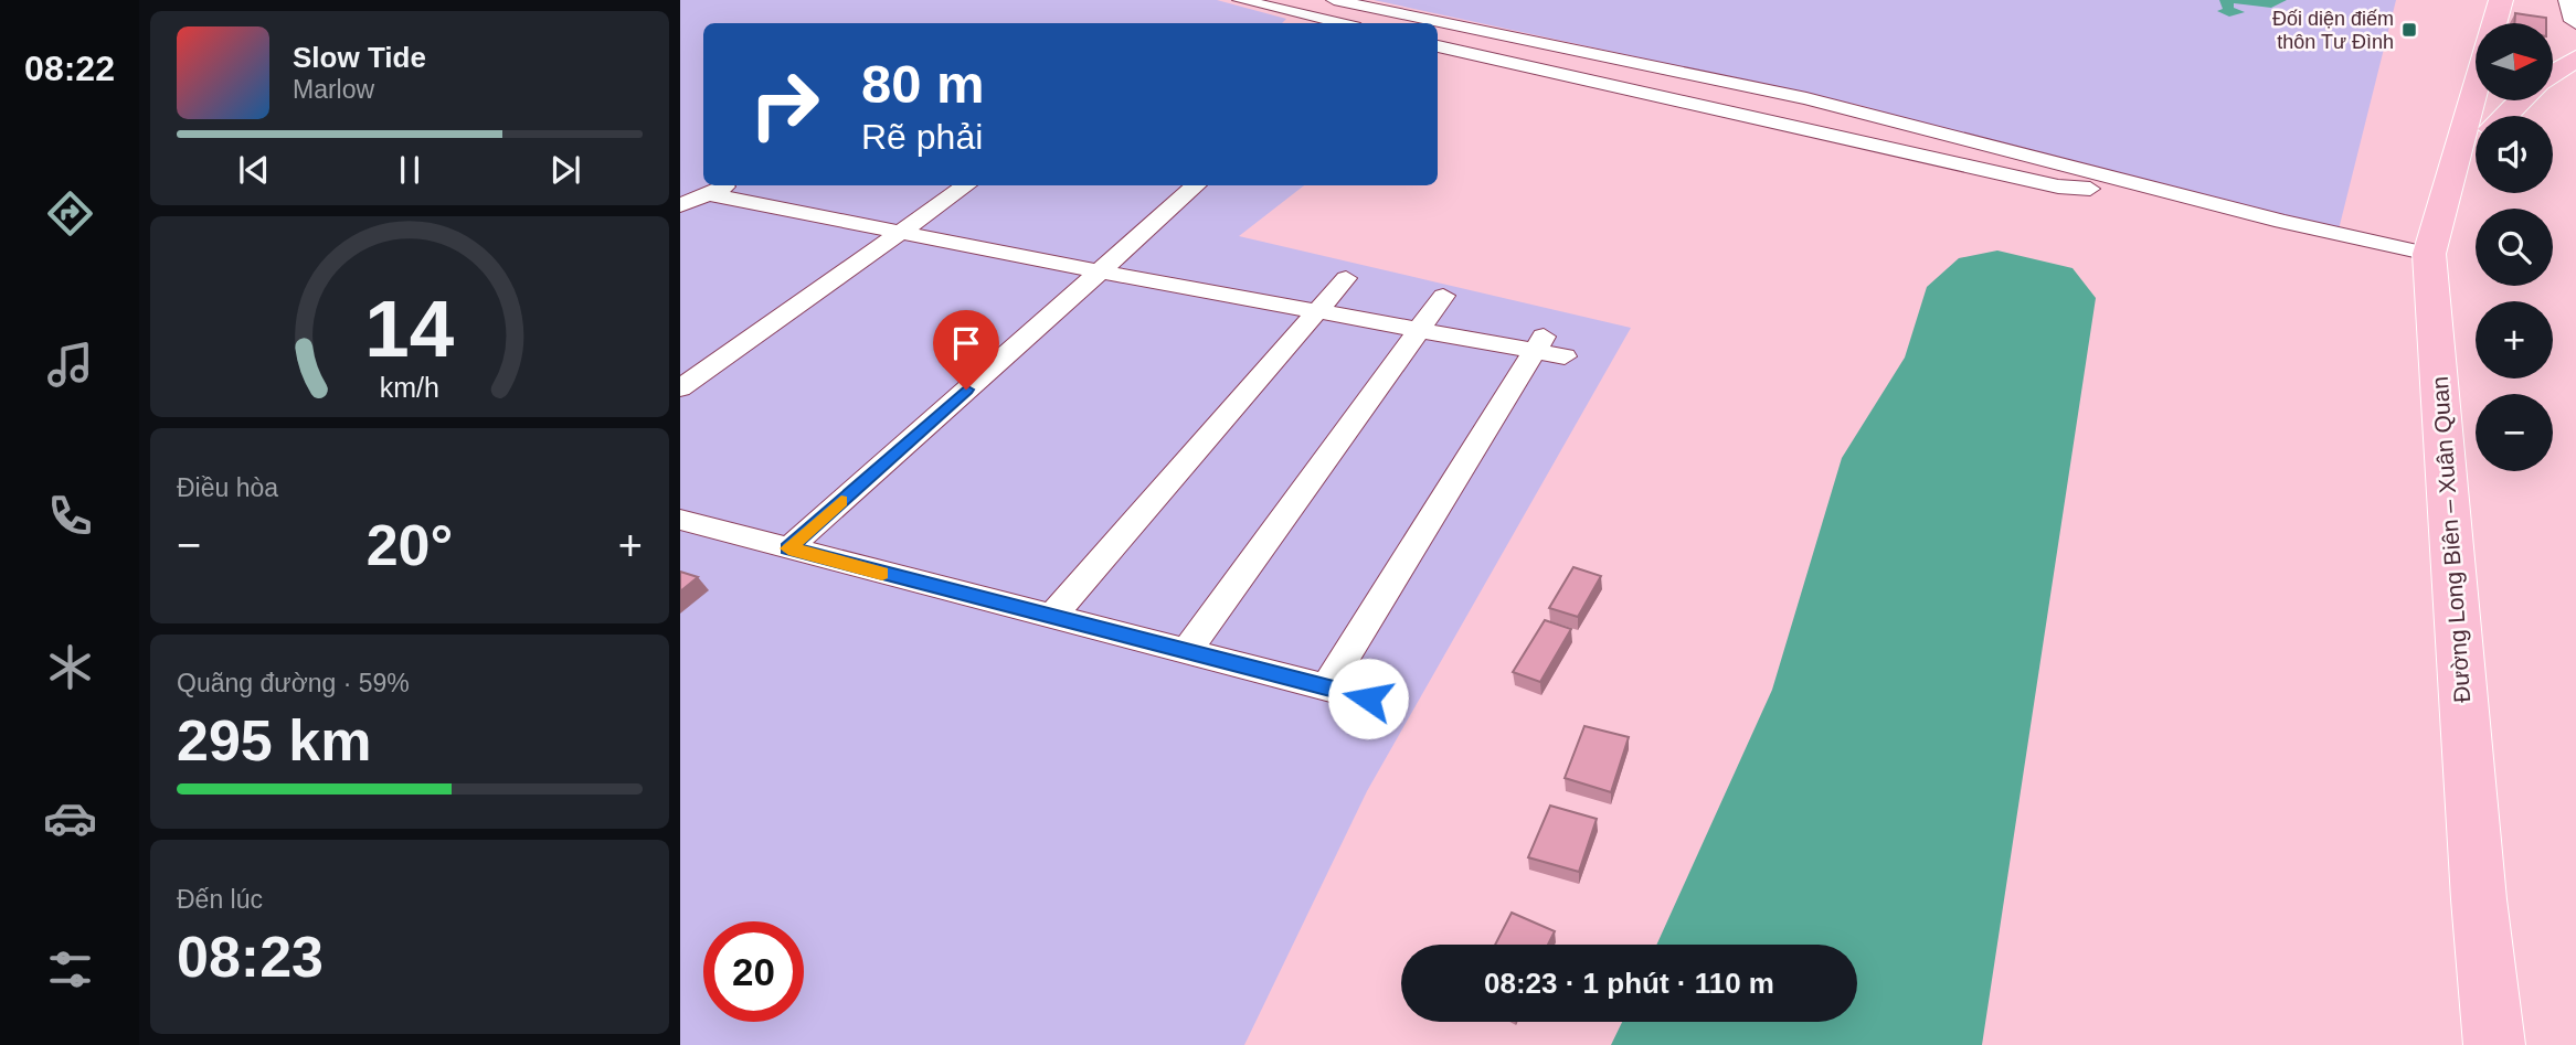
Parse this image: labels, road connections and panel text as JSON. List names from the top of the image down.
{
  "streets": {
    "main road": ["Đường Long Biên – Xuân Quan"]
  },
  "places": {
    "transit": ["Đối diện điếm thôn Tư Đình"]
  },
  "north": "right",
  "page": {
    "tabs": "08:22",
    "map_buttons": ["+", "−"],
    "turn": ["80 m", "Rẽ phải"],
    "song": ["Slow Tide", "Marlow"],
    "tile": [
      "Điều hòa",
      ["Quãng đường · 59%", "295 km"],
      ["Đến lúc", "08:23"]
    ],
    "heat": ["−", "20°", "+"],
    "limit": "20",
    "trip": "08:23 · 1 phút · 110 m",
    "gauge": ["14", "km/h"]
  }
}
